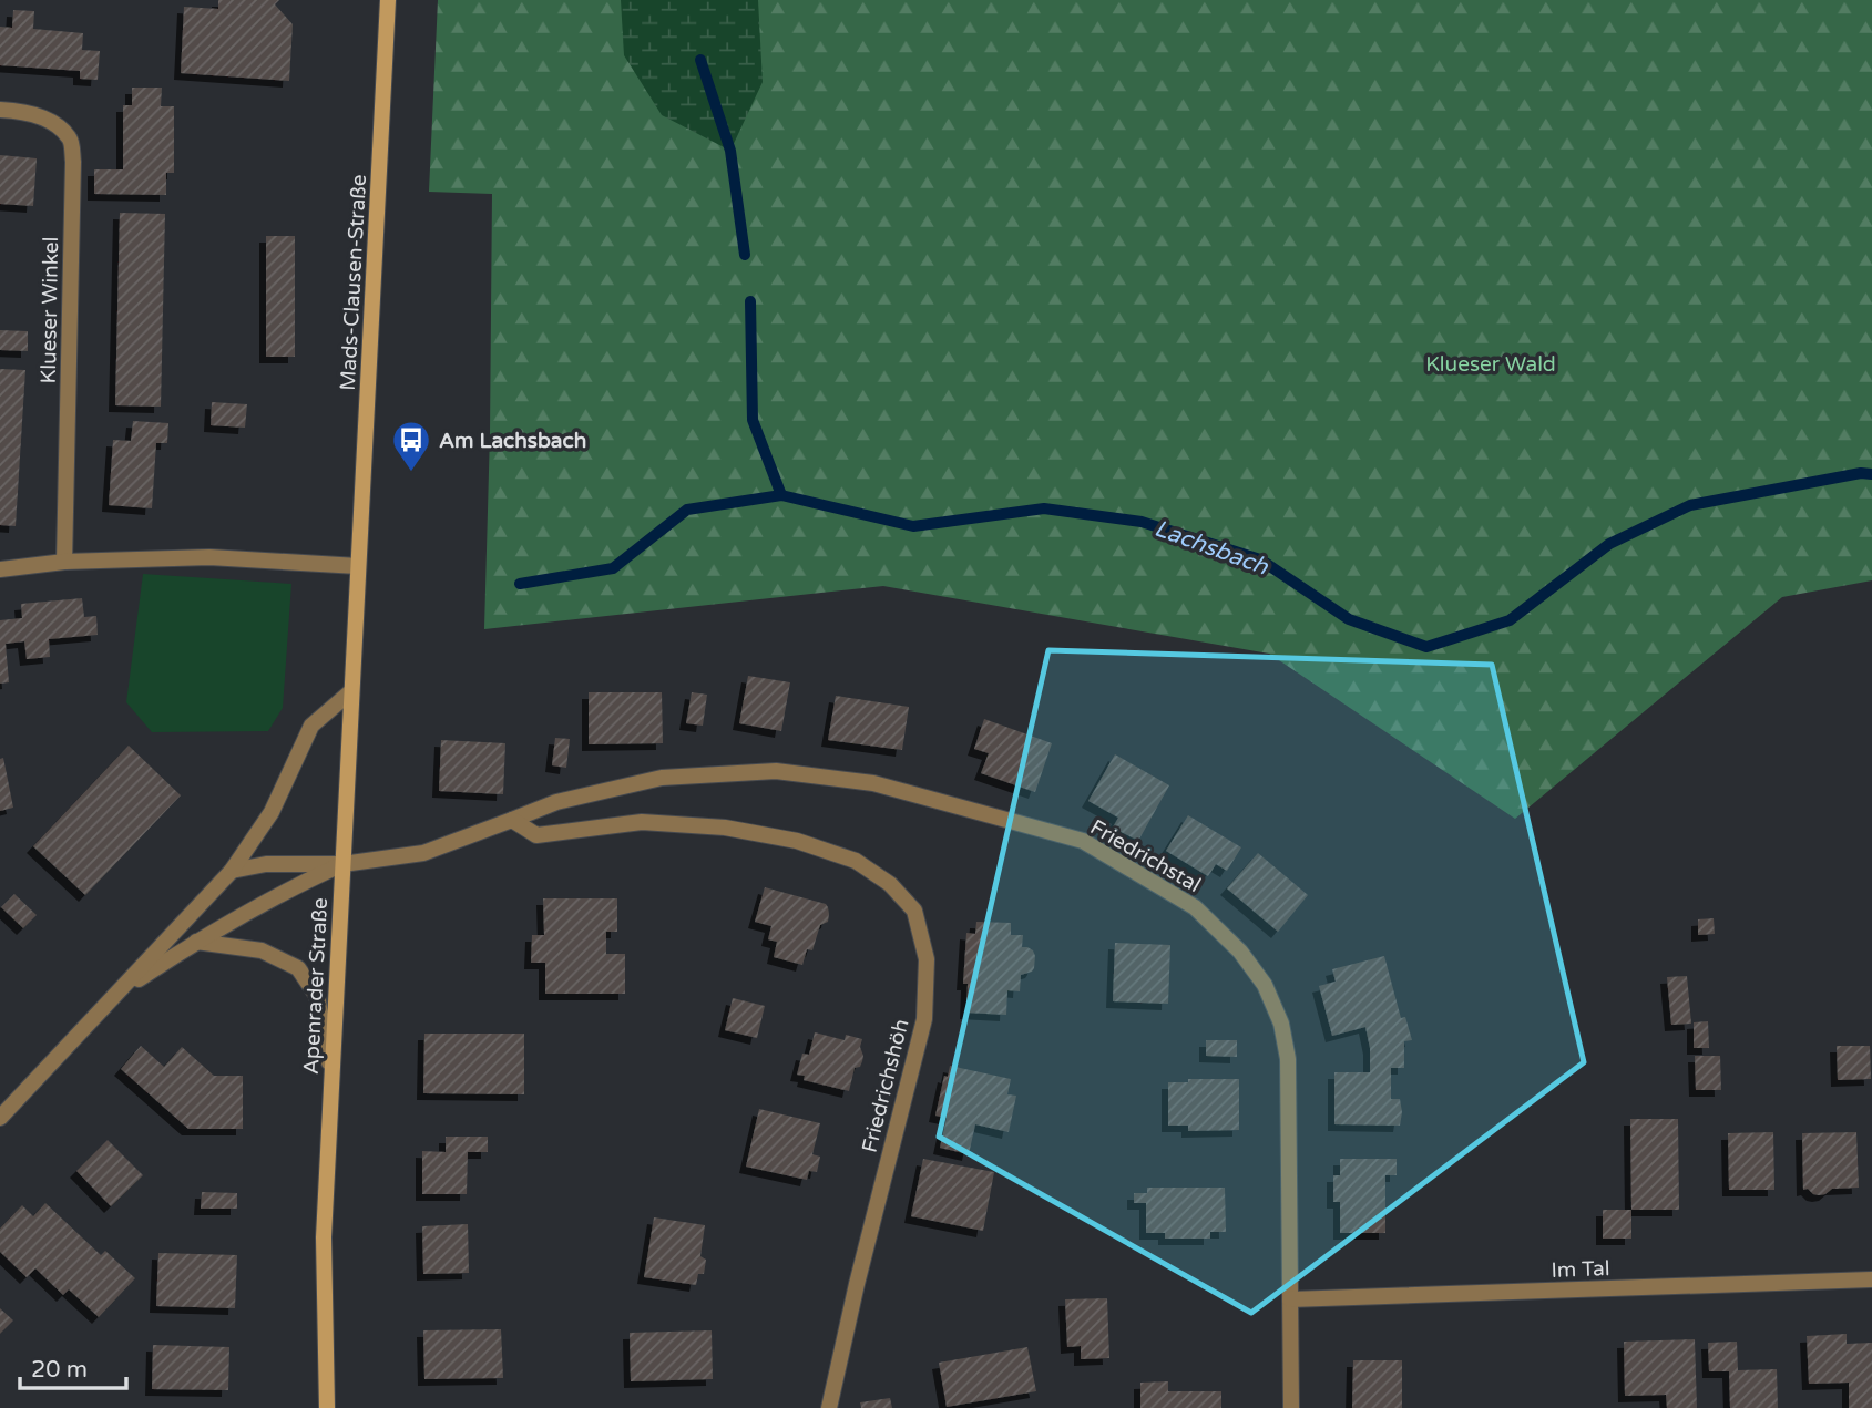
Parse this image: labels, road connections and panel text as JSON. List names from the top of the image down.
{
  "streets": {
    "main road": ["Mads-Clausen-Straße", "Apenrader Straße"],
    "street": [
      "Klueser Winkel",
      "Friedrichstal",
      "Friedrichshöh",
      "Im Tal"
    ]
  },
  "crossings": [
    ["Mads-Clausen-Straße", "Apenrader Straße"],
    ["Friedrichstal", "Friedrichshöh"],
    ["Friedrichstal", "Im Tal"]
  ],
  "water": ["Lachsbach"],
  "parks": ["Klueser Wald"],
  "places": {
    "bus stop": ["Am Lachsbach"]
  },
  "scale_bar": "20 m"
}
